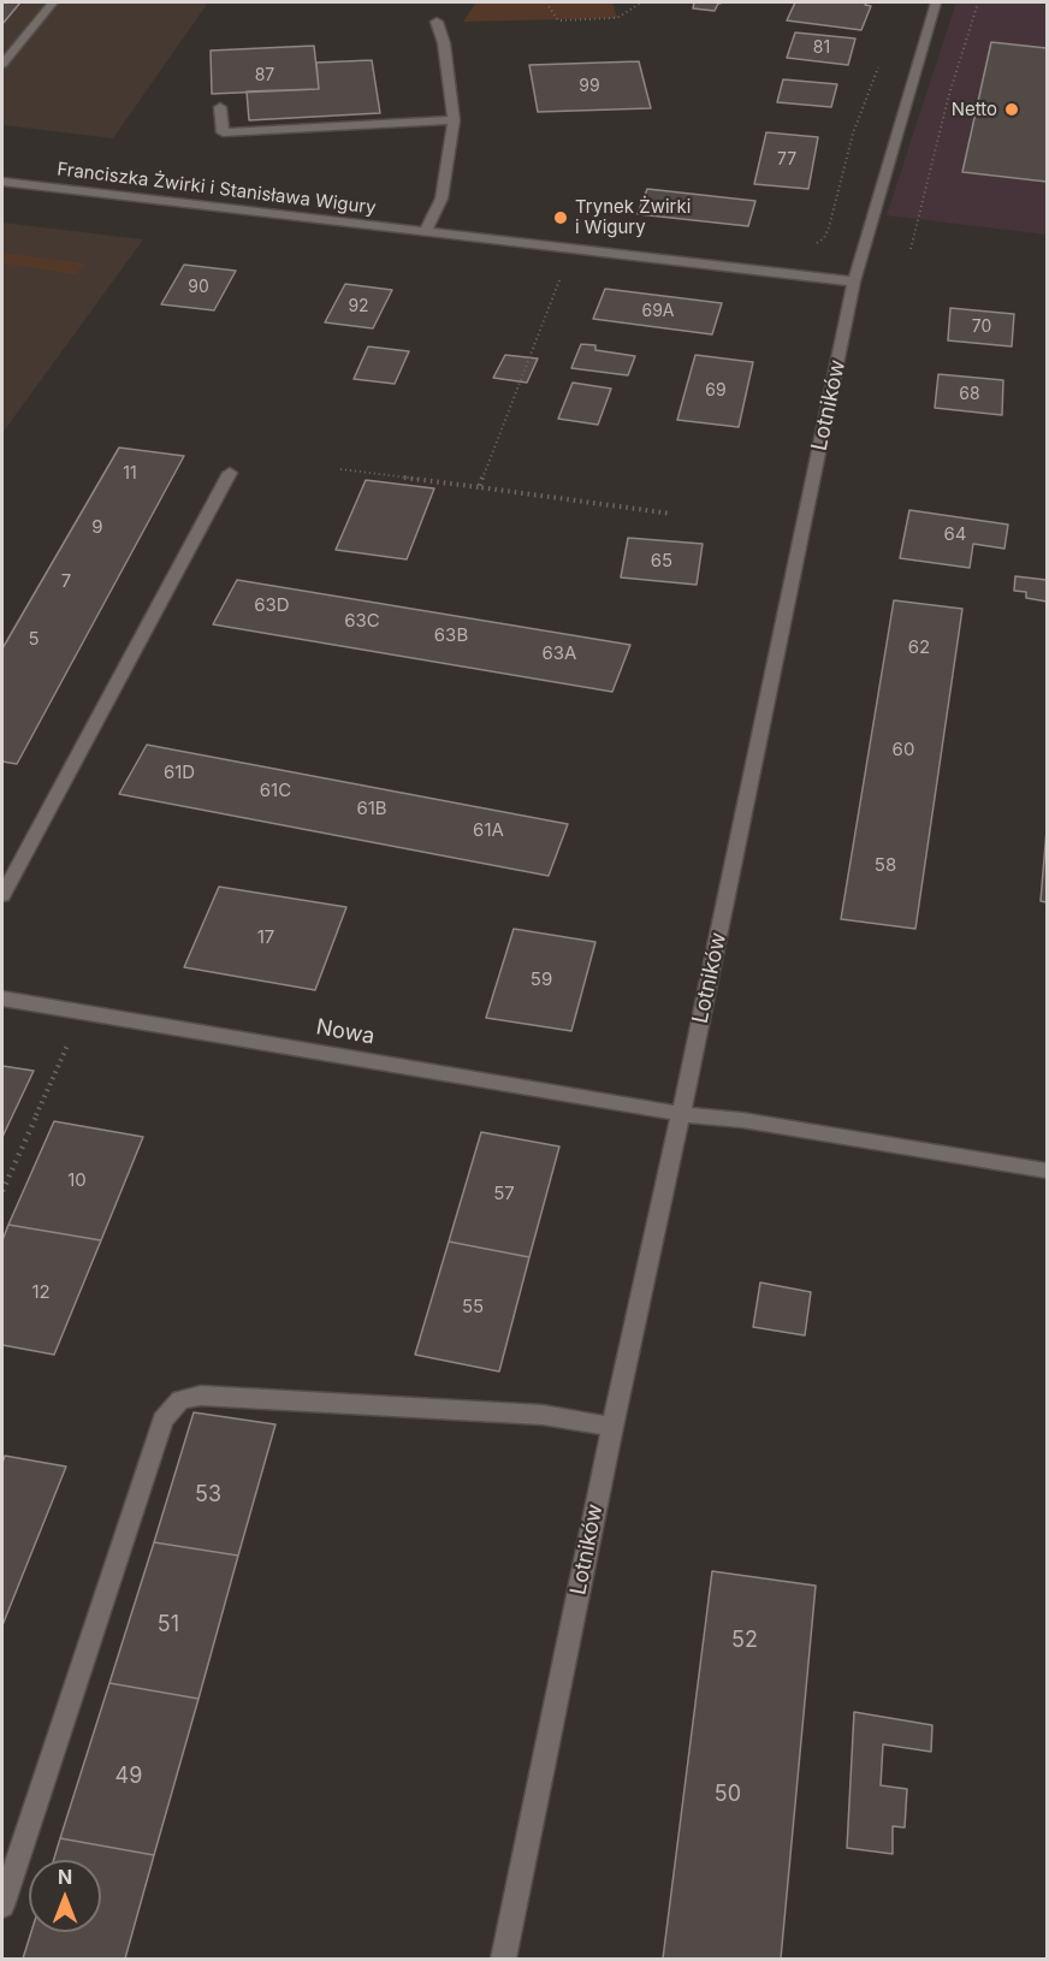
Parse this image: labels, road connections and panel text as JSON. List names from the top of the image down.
{
  "streets": {
    "street": ["Franciszka Żwirki i Stanisława Wigury", "Lotników", "Nowa"]
  },
  "crossings": [
    ["Franciszka Żwirki i Stanisława Wigury", "Lotników"],
    ["Lotników", "Nowa"]
  ],
  "places": ["Netto", "Trynek Żwirki i Wigury"],
  "house_numbers": [
    "81",
    "87",
    "99",
    "77",
    "90",
    "92",
    "69A",
    "70",
    "69",
    "68",
    "11",
    "9",
    "64",
    "65",
    "7",
    "63D",
    "63C",
    "63B",
    "5",
    "62",
    "63A",
    "60",
    "61D",
    "61C",
    "61B",
    "61A",
    "58",
    "17",
    "59",
    "10",
    "57",
    "12",
    "55",
    "53",
    "51",
    "52",
    "49",
    "50"
  ],
  "north": "top"
}
